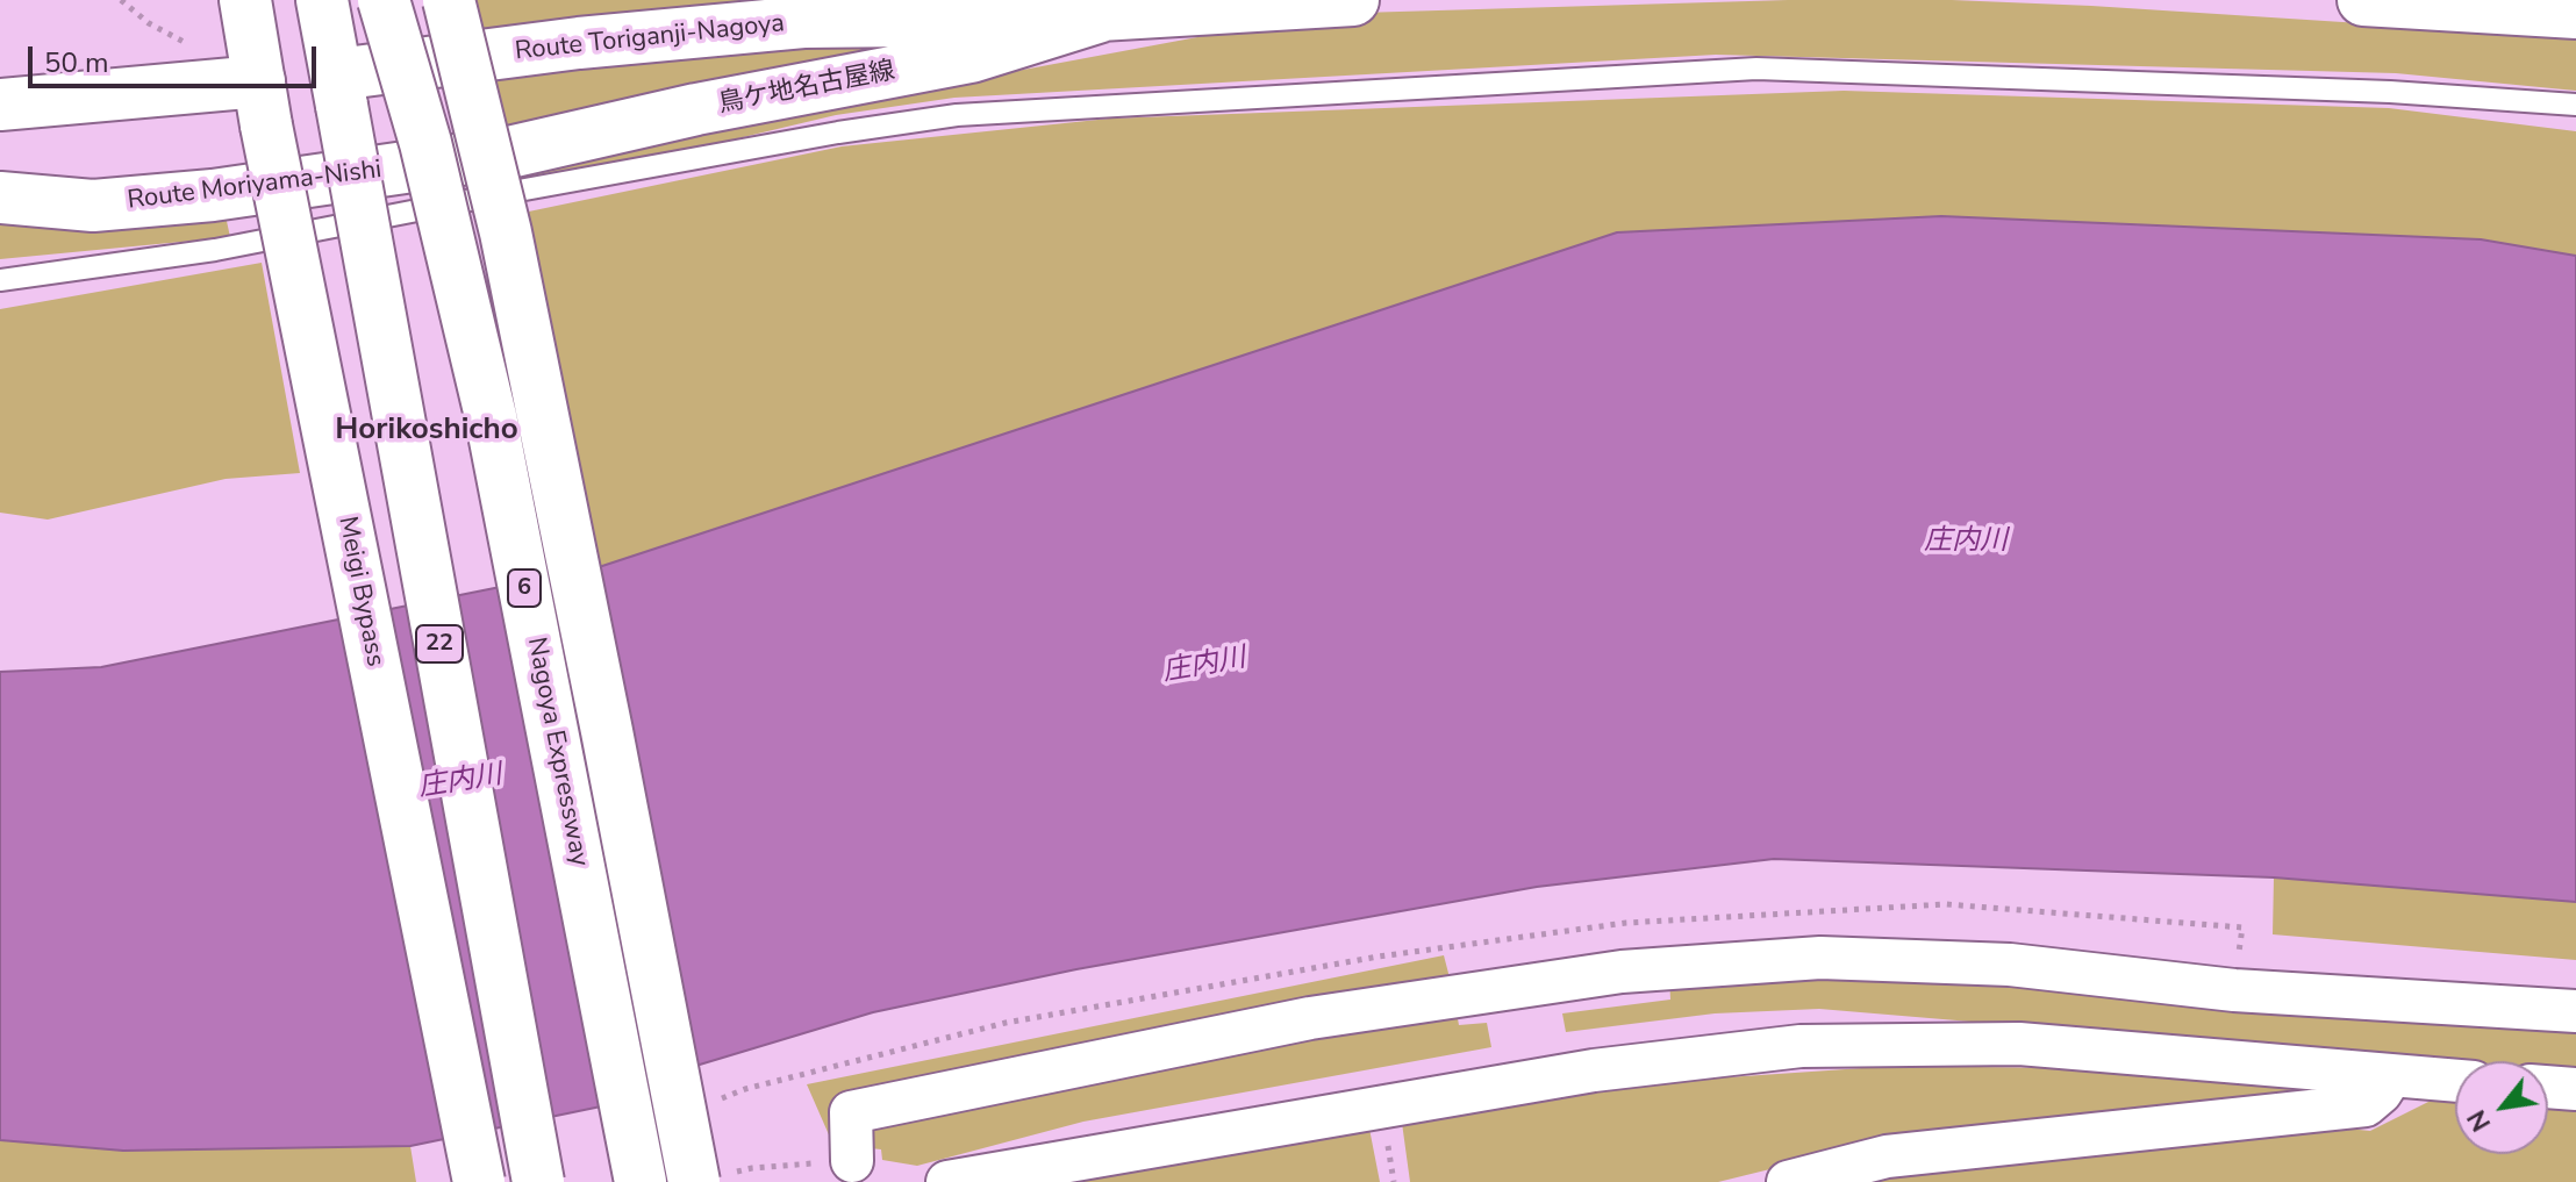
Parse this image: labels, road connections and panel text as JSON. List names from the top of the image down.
{
  "streets": {
    "main road": [
      "Route Toriganji-Nagoya",
      "鳥ケ地名古屋線",
      "Route Moriyama-Nishi",
      "6",
      "Meigi Bypass",
      "22",
      "Nagoya Expressway"
    ]
  },
  "crossings": [
    ["Route Toriganji-Nagoya", "鳥ケ地名古屋線"],
    ["Route Toriganji-Nagoya", "22"],
    ["鳥ケ地名古屋線", "Route Moriyama-Nishi"]
  ],
  "districts": ["Horikoshicho"],
  "water": ["庄内川"],
  "scale_bar": "50 m",
  "north": "bottom left"
}
